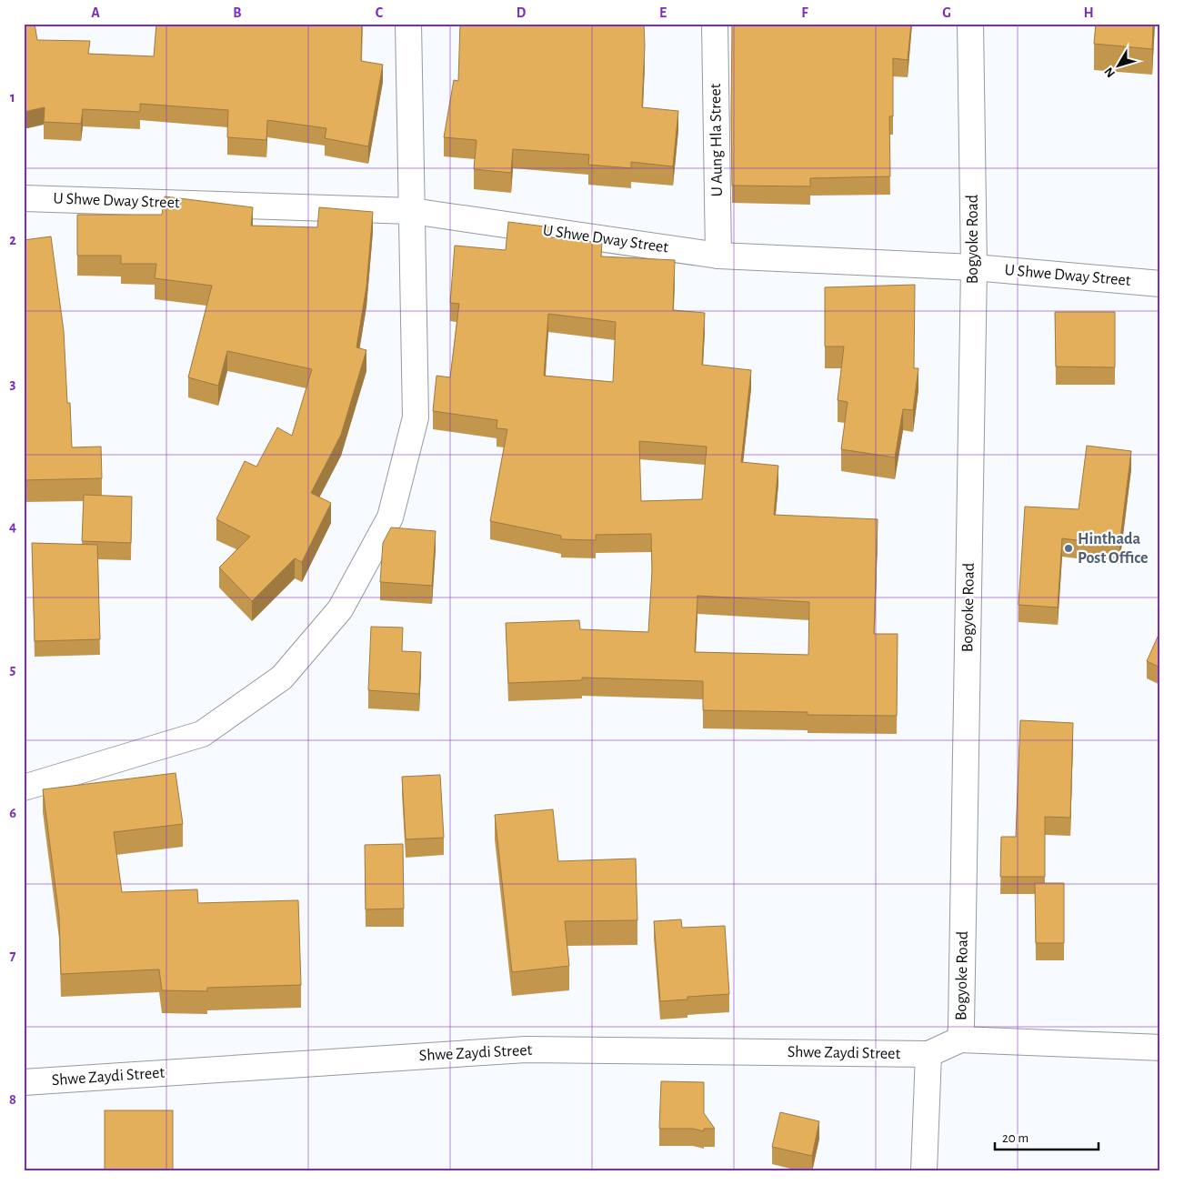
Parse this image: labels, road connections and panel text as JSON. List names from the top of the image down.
{
  "streets": {
    "street": [
      "U Aung Hla Street",
      "U Shwe Dway Street",
      "Bogyoke Road",
      "Shwe Zaydi Street"
    ]
  },
  "crossings": [
    ["U Aung Hla Street", "U Shwe Dway Street"],
    ["U Shwe Dway Street", "Bogyoke Road"],
    ["Bogyoke Road", "Shwe Zaydi Street"]
  ],
  "places": ["Hinthada Post Office"],
  "scale_bar": "20 m",
  "north": "bottom left",
  "grid": {
    "columns": [
      "A",
      "B",
      "C",
      "D",
      "E",
      "F",
      "G",
      "H"
    ],
    "rows": [
      "1",
      "2",
      "3",
      "4",
      "5",
      "6",
      "7",
      "8"
    ]
  }
}
